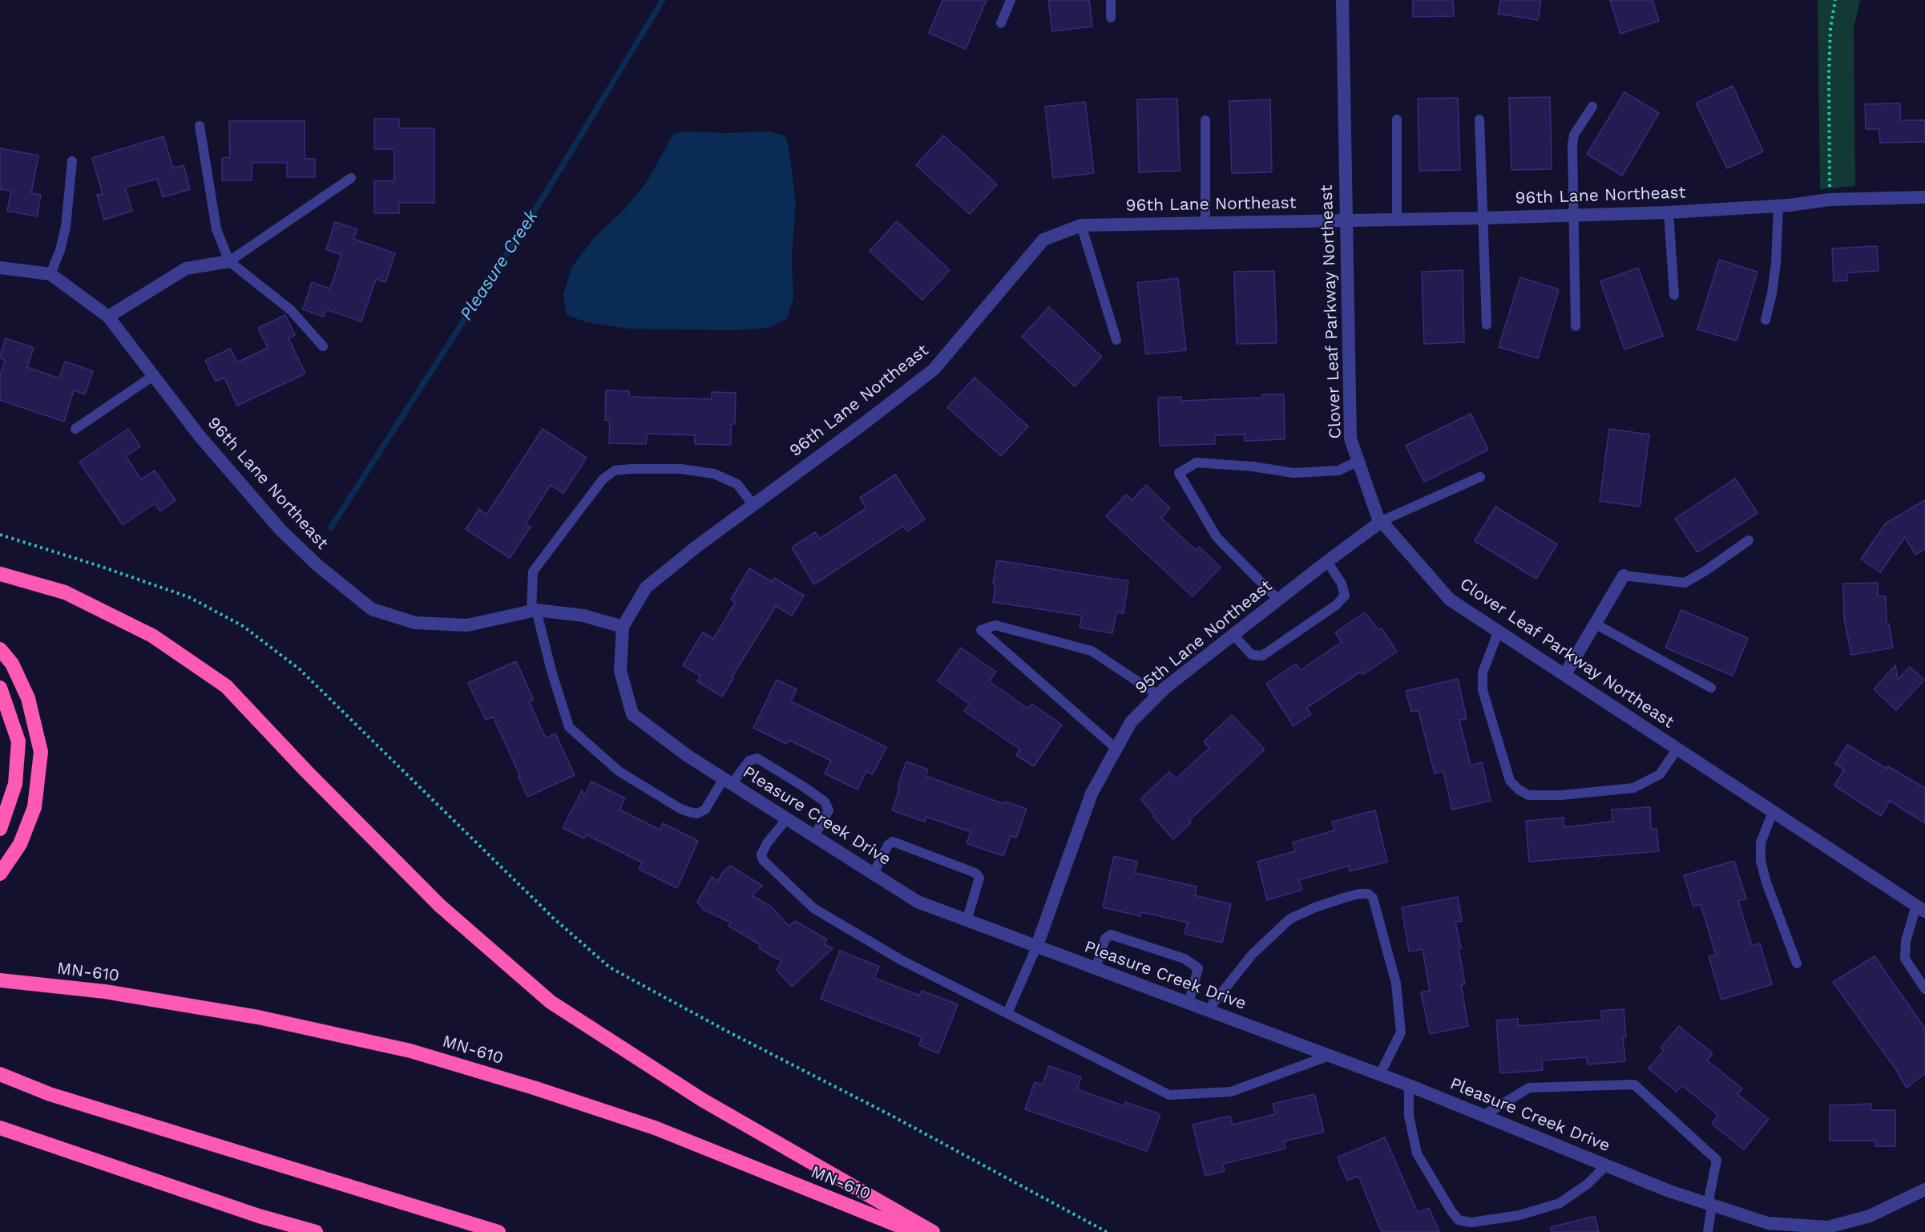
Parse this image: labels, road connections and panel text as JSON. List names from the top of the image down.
{
  "streets": {
    "highway": ["MN-610"],
    "street": [
      "96th Lane Northeast",
      "Clover Leaf Parkway Northeast",
      "95th Lane Northeast",
      "Pleasure Creek Drive"
    ]
  },
  "crossings": [
    ["96th Lane Northeast", "Clover Leaf Parkway Northeast"],
    ["96th Lane Northeast", "Pleasure Creek Drive"],
    ["Clover Leaf Parkway Northeast", "95th Lane Northeast"],
    ["95th Lane Northeast", "Pleasure Creek Drive"]
  ],
  "water": ["Pleasure Creek"]
}
